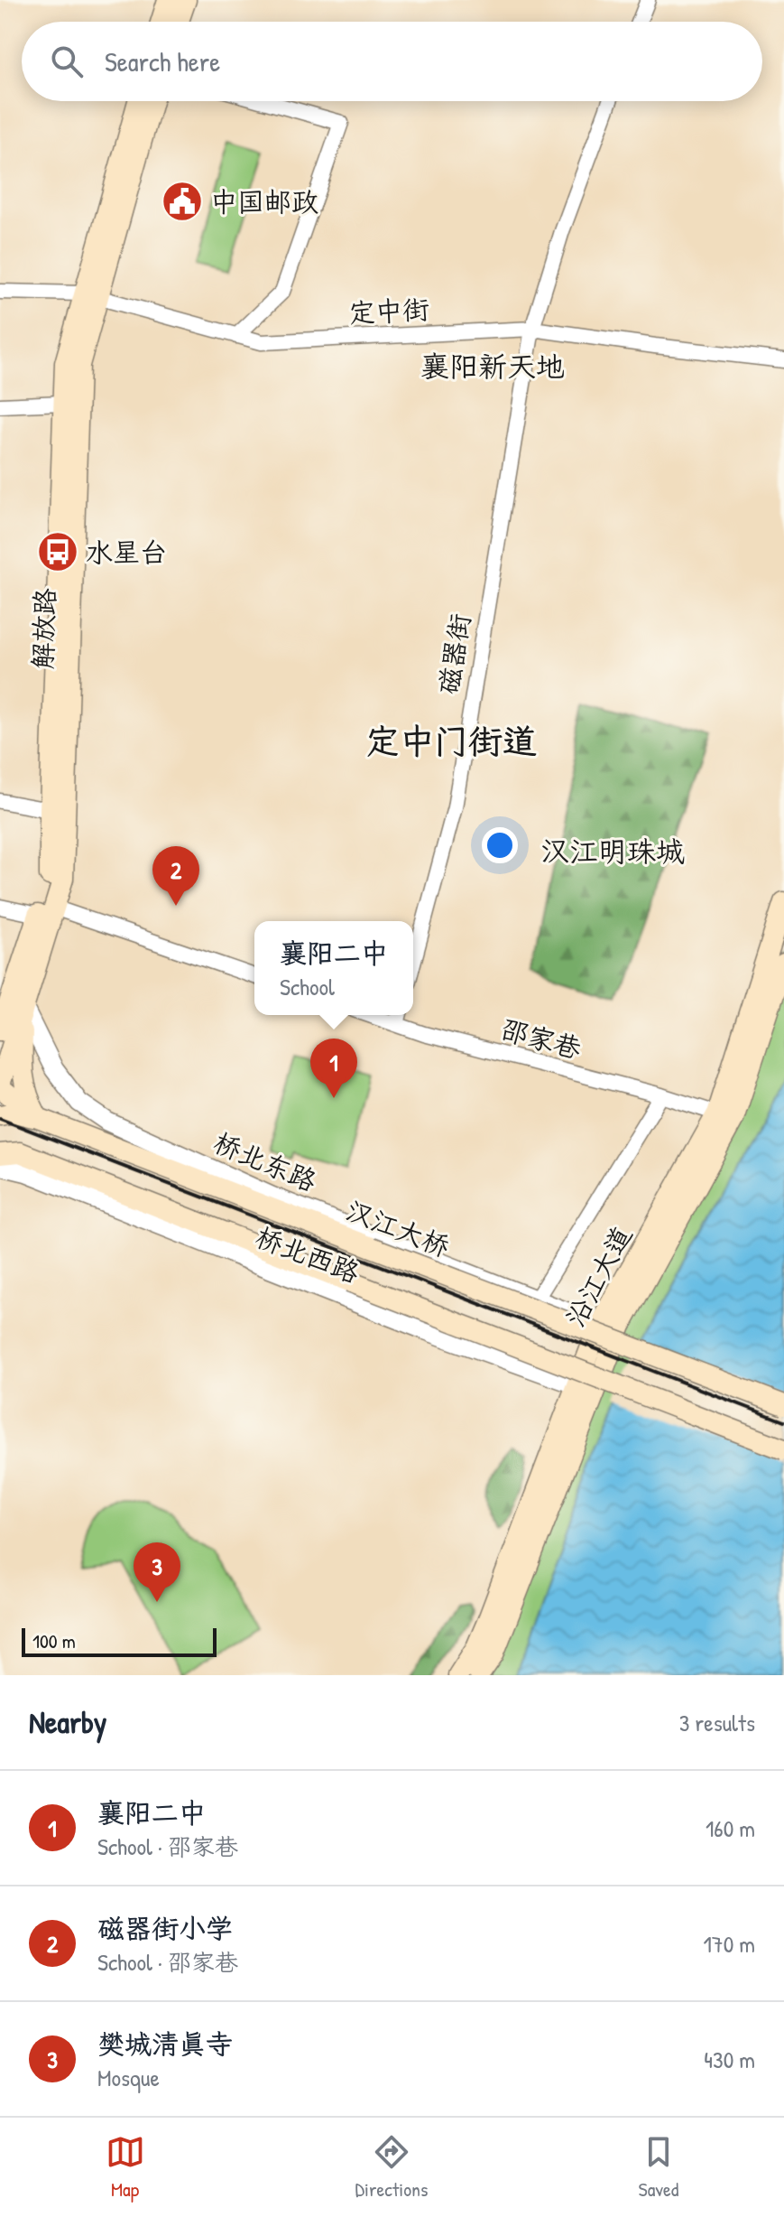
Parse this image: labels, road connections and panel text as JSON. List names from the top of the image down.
{
  "streets": {
    "main road": ["解放路", "汉江大桥", "沿江大道"],
    "street": [
      "定中街",
      "磁器街",
      "邵家巷",
      "桥北东路",
      "桥北西路"
    ]
  },
  "crossings": [
    ["定中街", "解放路"],
    ["定中街", "磁器街"],
    ["解放路", "桥北东路"],
    ["解放路", "汉江大桥"],
    ["邵家巷", "沿江大道"],
    ["桥北东路", "沿江大道"],
    ["桥北西路", "沿江大道"]
  ],
  "districts": ["襄阳新天地", "定中门街道", "汉江明珠城"],
  "places": {
    "public building": ["中国邮政"],
    "bus stop": ["水星台"]
  },
  "scale_bar": "100 m",
  "page": {
    "search": "Search here",
    "pins": ["2", "1", "3"],
    "popup": ["襄阳二中", "School"],
    "scale": "100 m",
    "heading": ["Nearby", "3 results"],
    "list": [
      {
        "mark": "1",
        "name": "襄阳二中",
        "note": "School · 邵家巷",
        "value": "160 m"
      },
      {
        "mark": "2",
        "name": "磁器街小学",
        "note": "School · 邵家巷",
        "value": "170 m"
      },
      {
        "mark": "3",
        "name": "樊城清真寺",
        "note": "Mosque",
        "value": "430 m"
      }
    ],
    "nav": ["Map", "Directions", "Saved"]
  }
}
